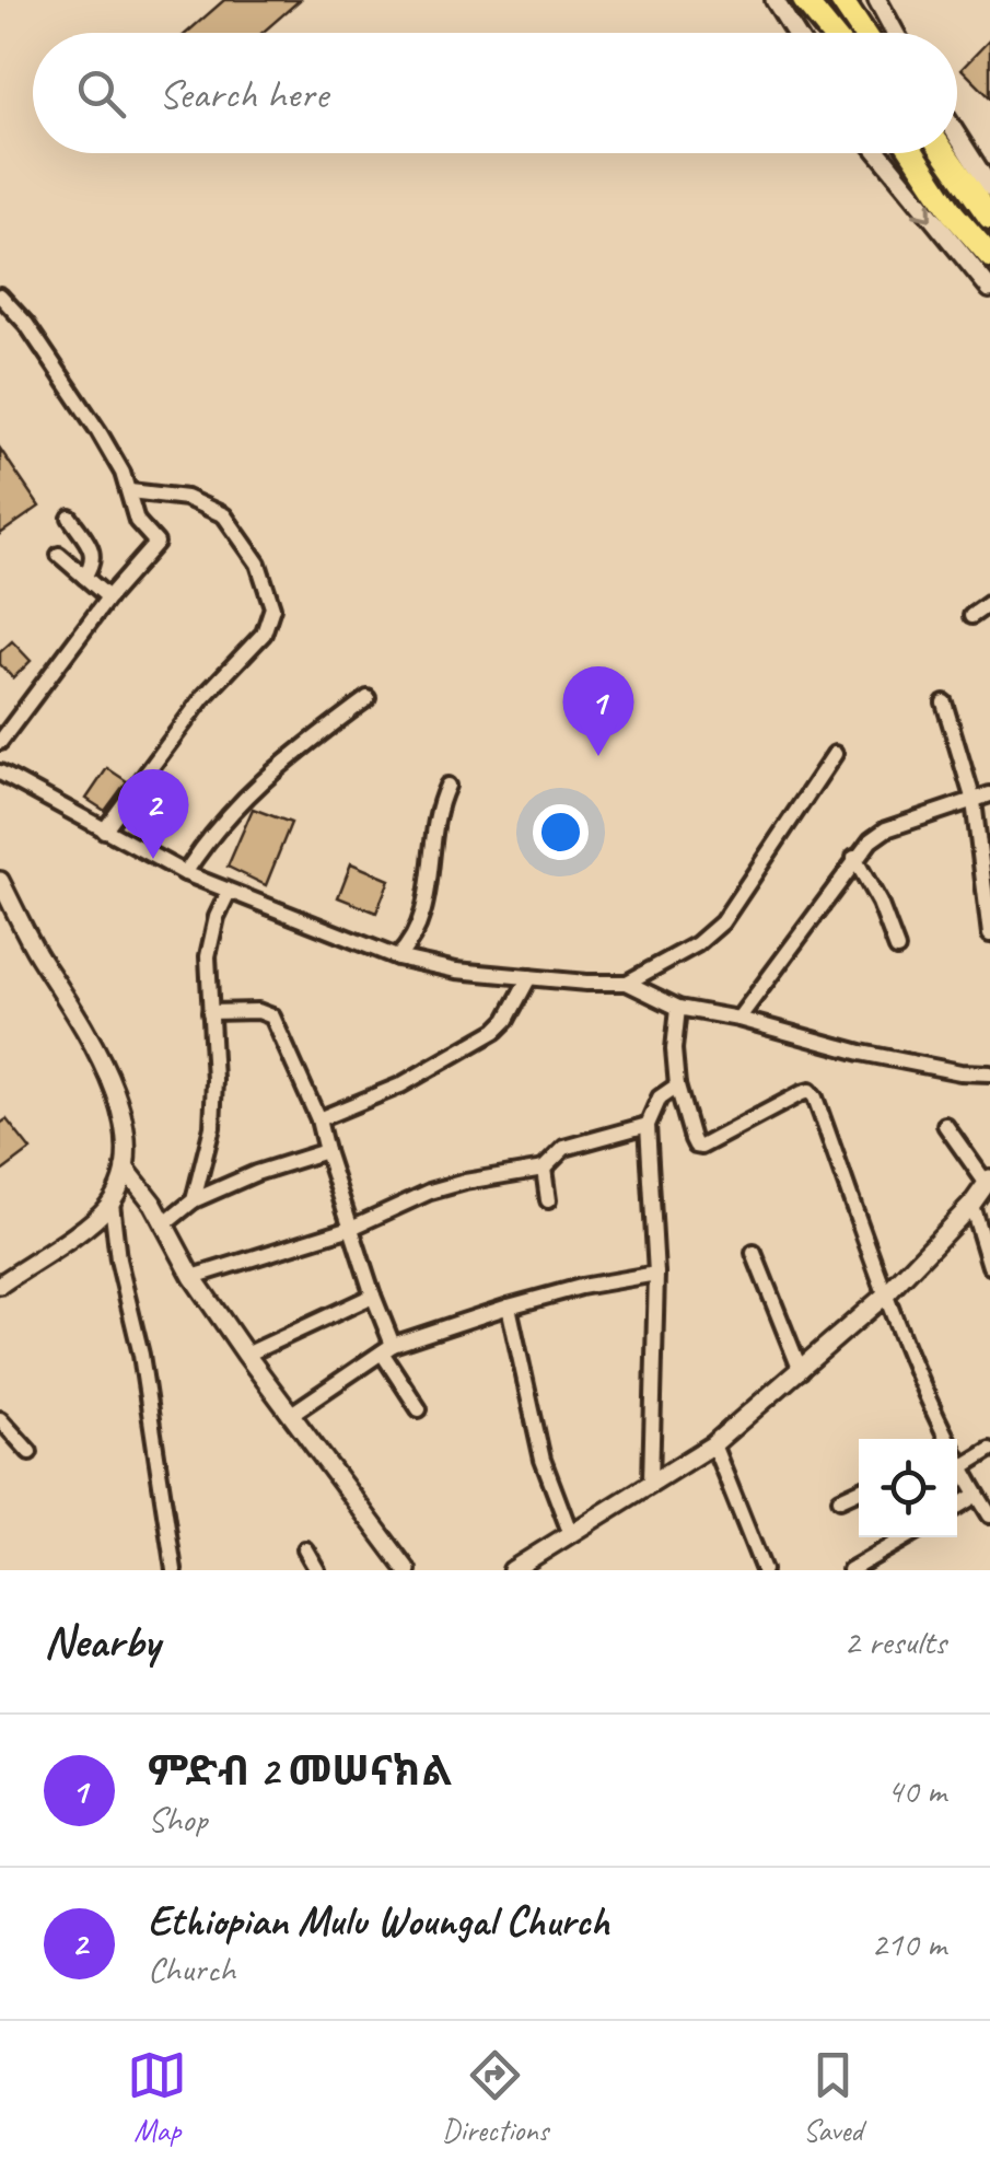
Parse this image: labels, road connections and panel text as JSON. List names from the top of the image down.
{
  "page": {
    "search": "Search here",
    "pins": ["1", "2"],
    "heading": ["Nearby", "2 results"],
    "list": [
      {
        "mark": "1",
        "name": "ምድብ 2 መሠናክል",
        "note": "Shop",
        "value": "40 m"
      },
      {
        "mark": "2",
        "name": "Ethiopian Mulu Woungal Church",
        "note": "Church",
        "value": "210 m"
      }
    ],
    "nav": ["Map", "Directions", "Saved"]
  }
}
